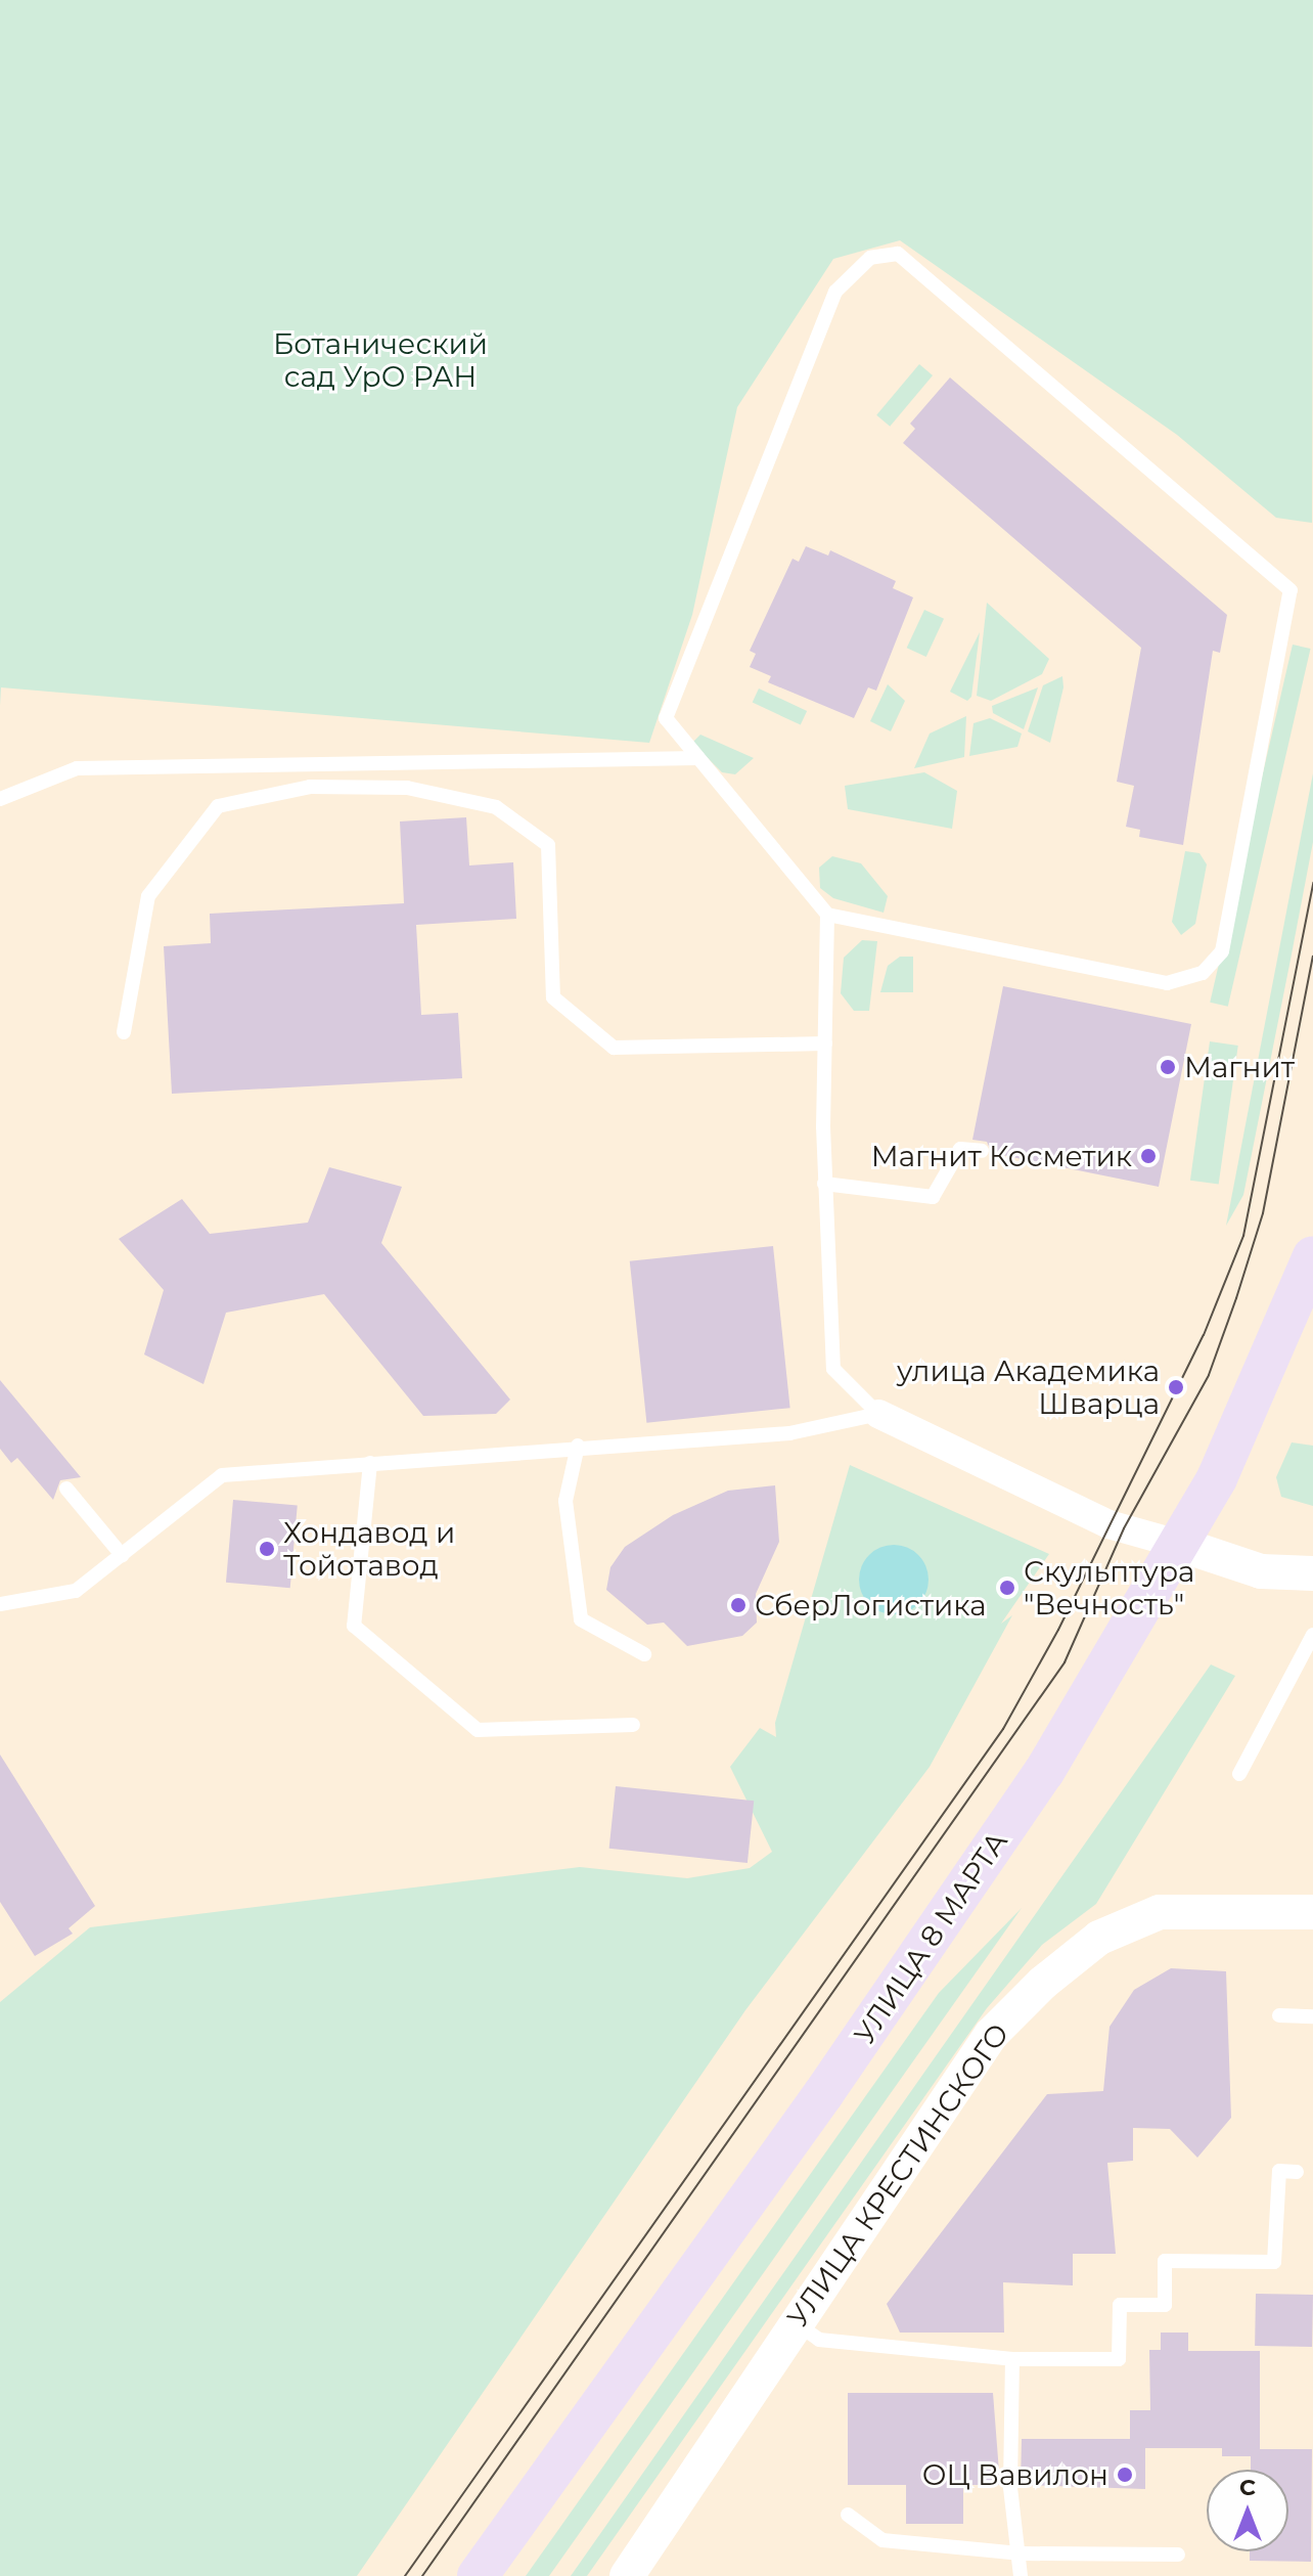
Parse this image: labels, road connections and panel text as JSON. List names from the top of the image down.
{
  "streets": {
    "main road": ["УЛИЦА 8 МАРТА"],
    "street": ["УЛИЦА КРЕСТИНСКОГО"]
  },
  "parks": ["Ботанический сад УрО РАН"],
  "places": [
    "Магнит",
    "Магнит Косметик",
    "улица Академика Шварца",
    "Хондавод и Тойотавод",
    "Скульптура \"Вечность\"",
    "СберЛогистика",
    "ОЦ Вавилон"
  ],
  "north": "top"
}
